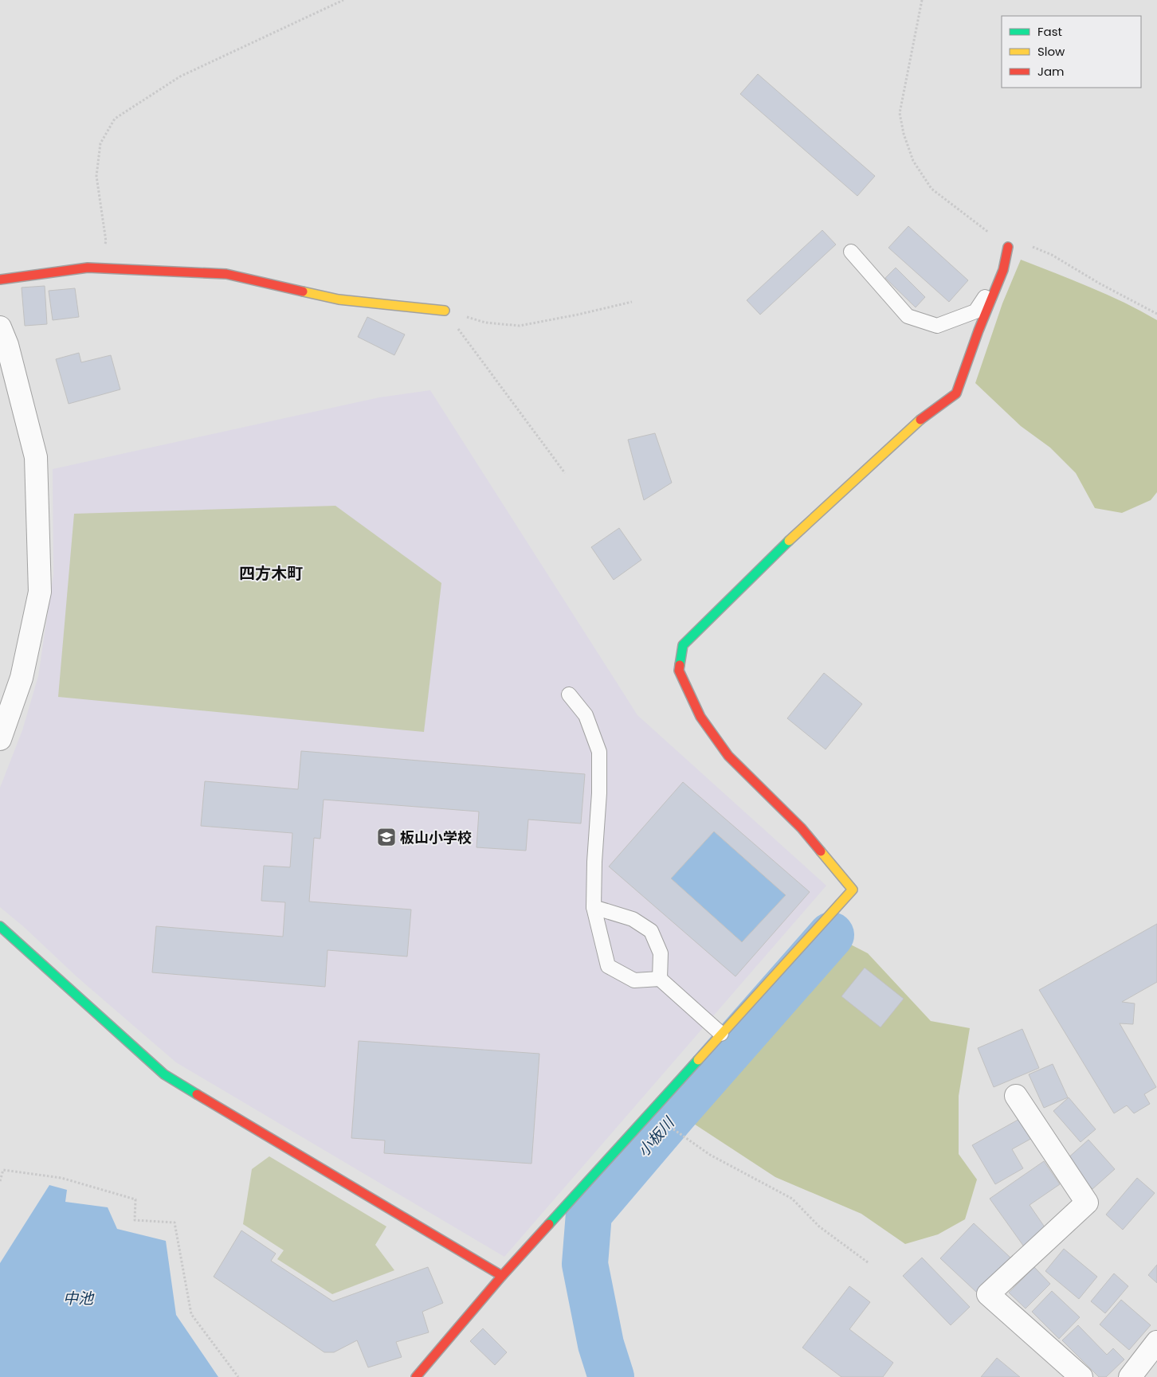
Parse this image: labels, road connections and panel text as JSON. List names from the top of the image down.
{
  "districts": ["四方木町"],
  "water": ["小板川", "中池"],
  "places": {
    "school or university": ["板山小学校"]
  },
  "legend": ["Fast", "Slow", "Jam"]
}
